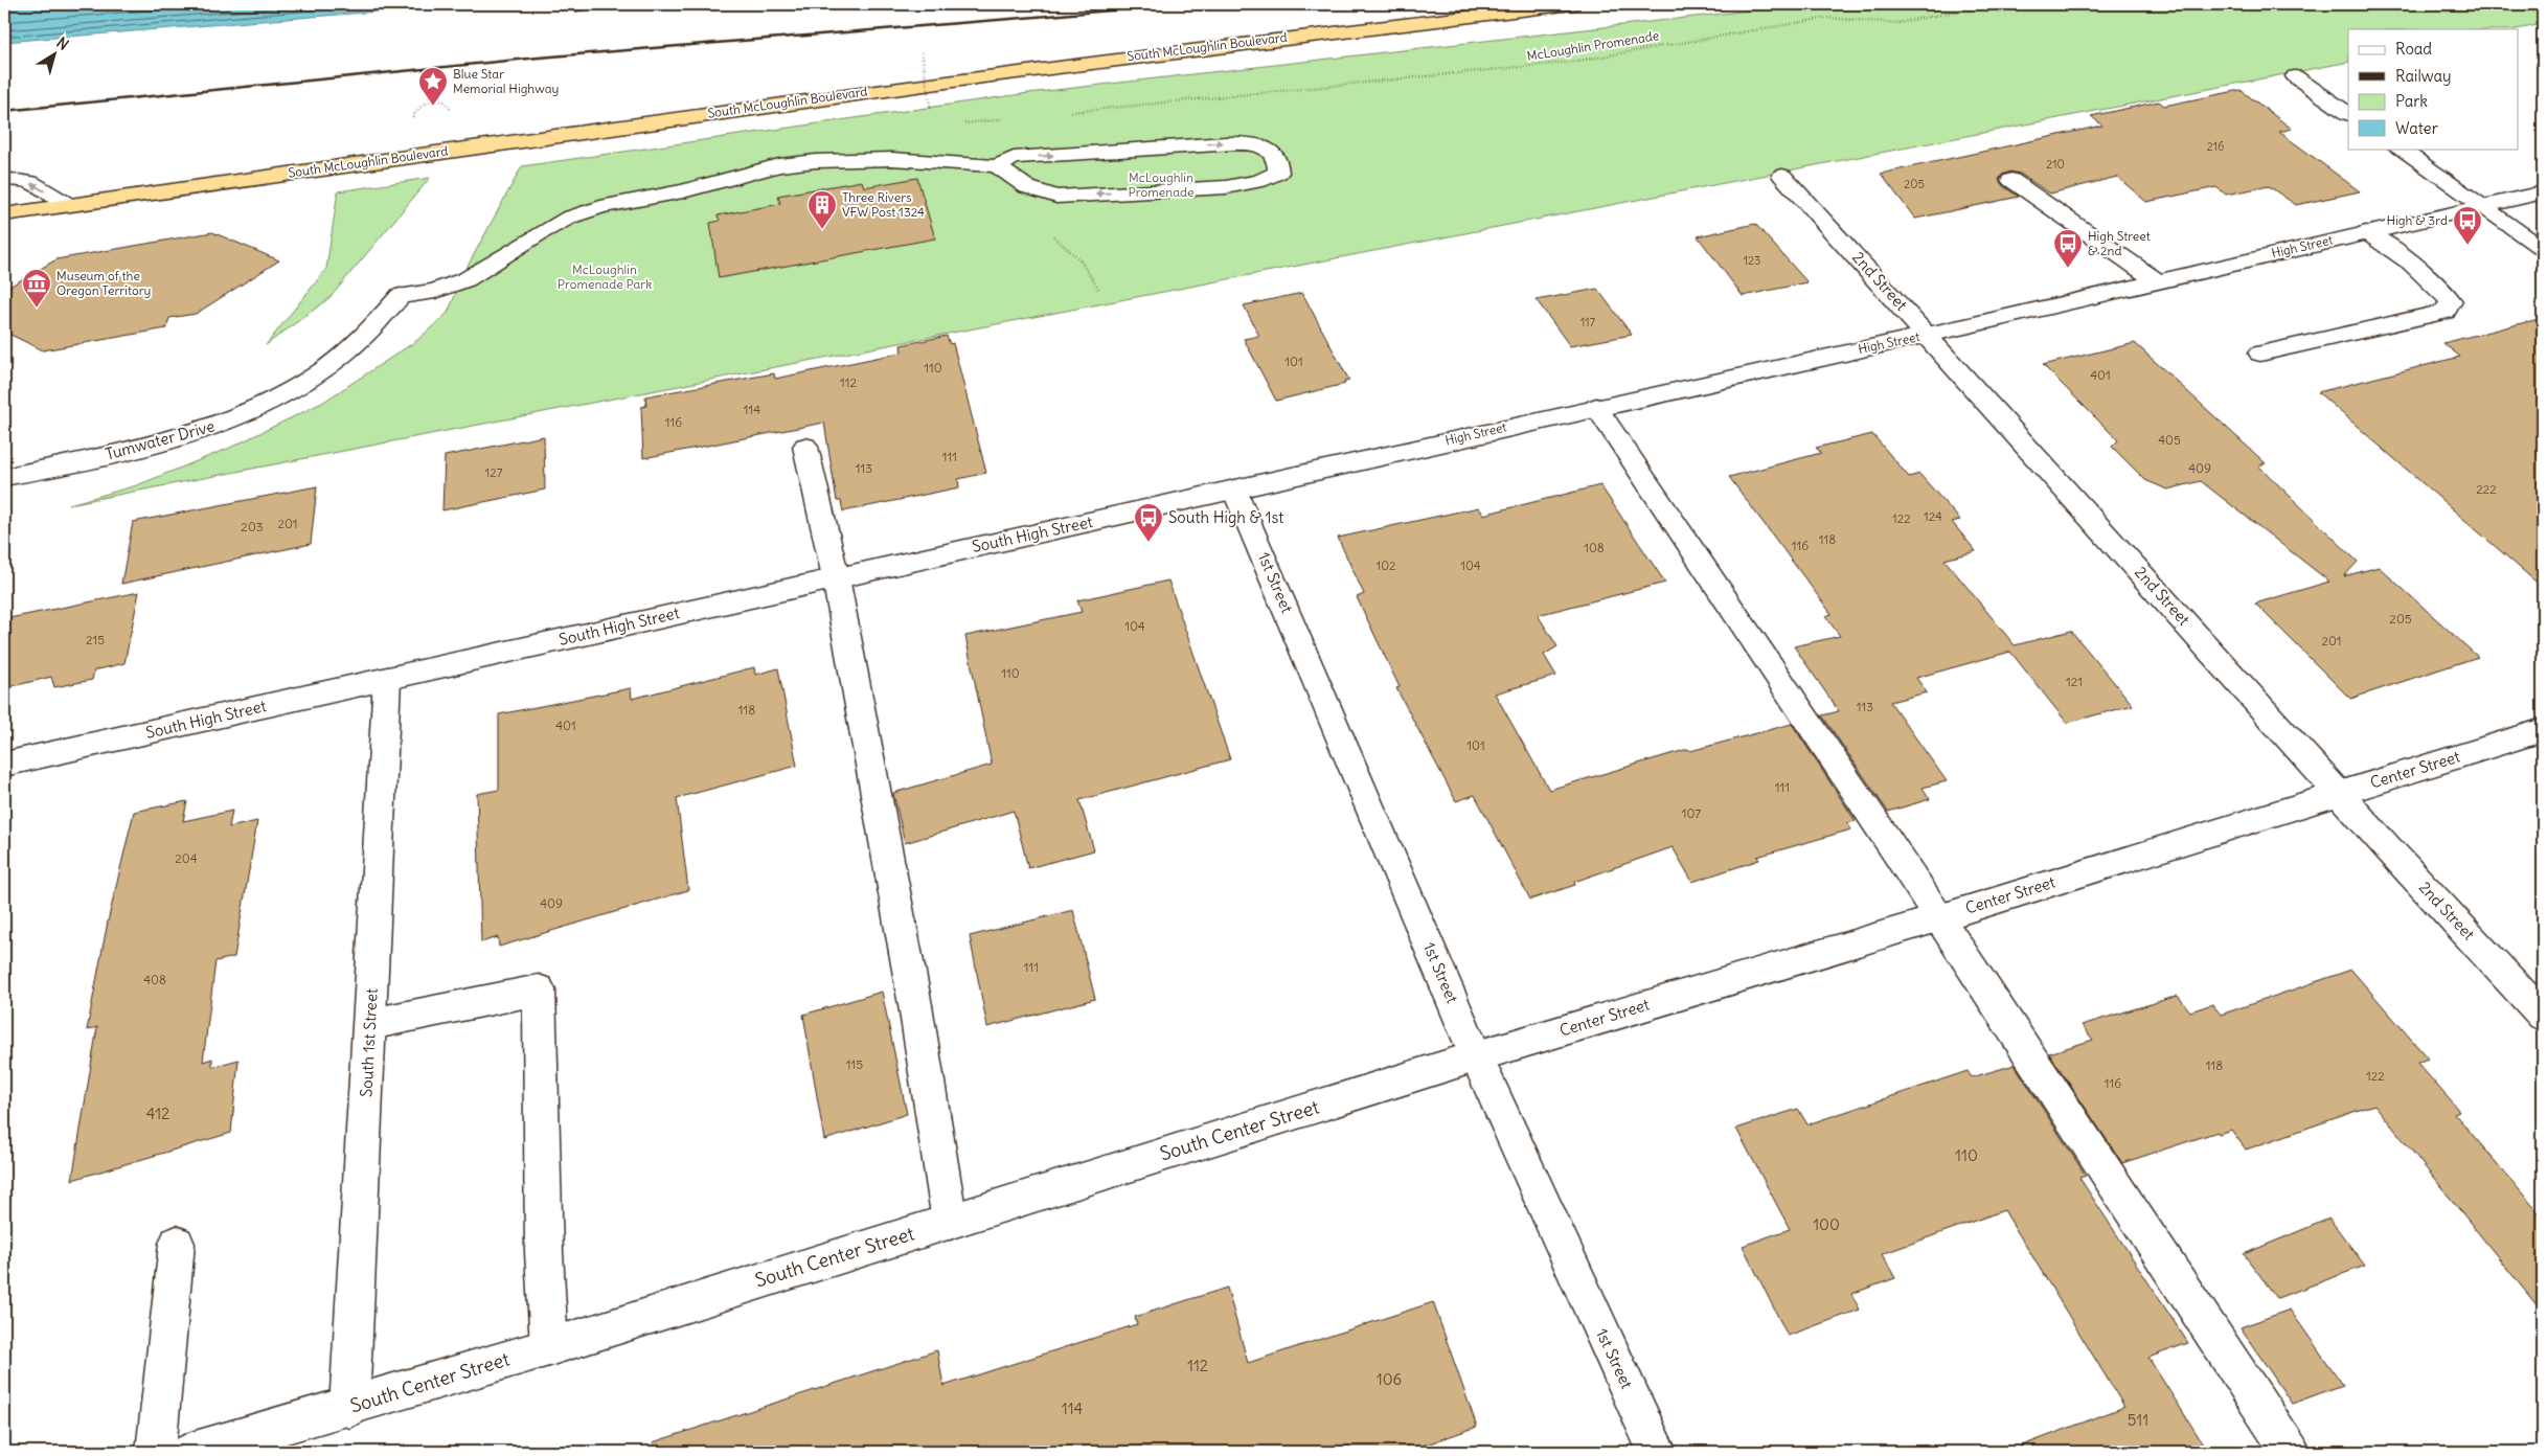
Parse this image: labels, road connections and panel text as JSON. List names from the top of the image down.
{
  "streets": {
    "highway": ["South McLoughlin Boulevard"],
    "street": [
      "High Street",
      "2nd Street",
      "Tumwater Drive",
      "South High Street",
      "1st Street",
      "Center Street",
      "South 1st Street",
      "South Center Street"
    ],
    "path": ["McLoughlin Promenade"]
  },
  "crossings": [
    ["High Street", "2nd Street"],
    ["High Street", "South High Street"],
    ["High Street", "1st Street"],
    ["2nd Street", "Center Street"],
    ["South High Street", "1st Street"],
    ["South High Street", "South 1st Street"],
    ["1st Street", "Center Street"],
    ["1st Street", "South Center Street"],
    ["Center Street", "South Center Street"],
    ["South 1st Street", "South Center Street"]
  ],
  "parks": ["McLoughlin Promenade", "McLoughlin Promenade Park"],
  "places": {
    "place": ["Blue Star Memorial Highway"],
    "building": ["Three Rivers VFW Post 1324"],
    "bus stop": ["High & 3rd", "High Street & 2nd", "South High & 1st"],
    "museum": ["Museum of the Oregon Territory"]
  },
  "house_numbers": [
    "216",
    "210",
    "205",
    "123",
    "117",
    "101",
    "110",
    "401",
    "112",
    "114",
    "116",
    "405",
    "111",
    "113",
    "409",
    "127",
    "222",
    "124",
    "122",
    "201",
    "203",
    "118",
    "116",
    "108",
    "102",
    "104",
    "205",
    "104",
    "215",
    "201",
    "110",
    "121",
    "113",
    "118",
    "401",
    "101",
    "111",
    "107",
    "204",
    "409",
    "111",
    "408",
    "115",
    "118",
    "122",
    "116",
    "412",
    "110",
    "100",
    "112",
    "106",
    "114",
    "511"
  ],
  "legend": [
    "Road",
    "Railway",
    "Park",
    "Water"
  ],
  "north": "top right"
}
